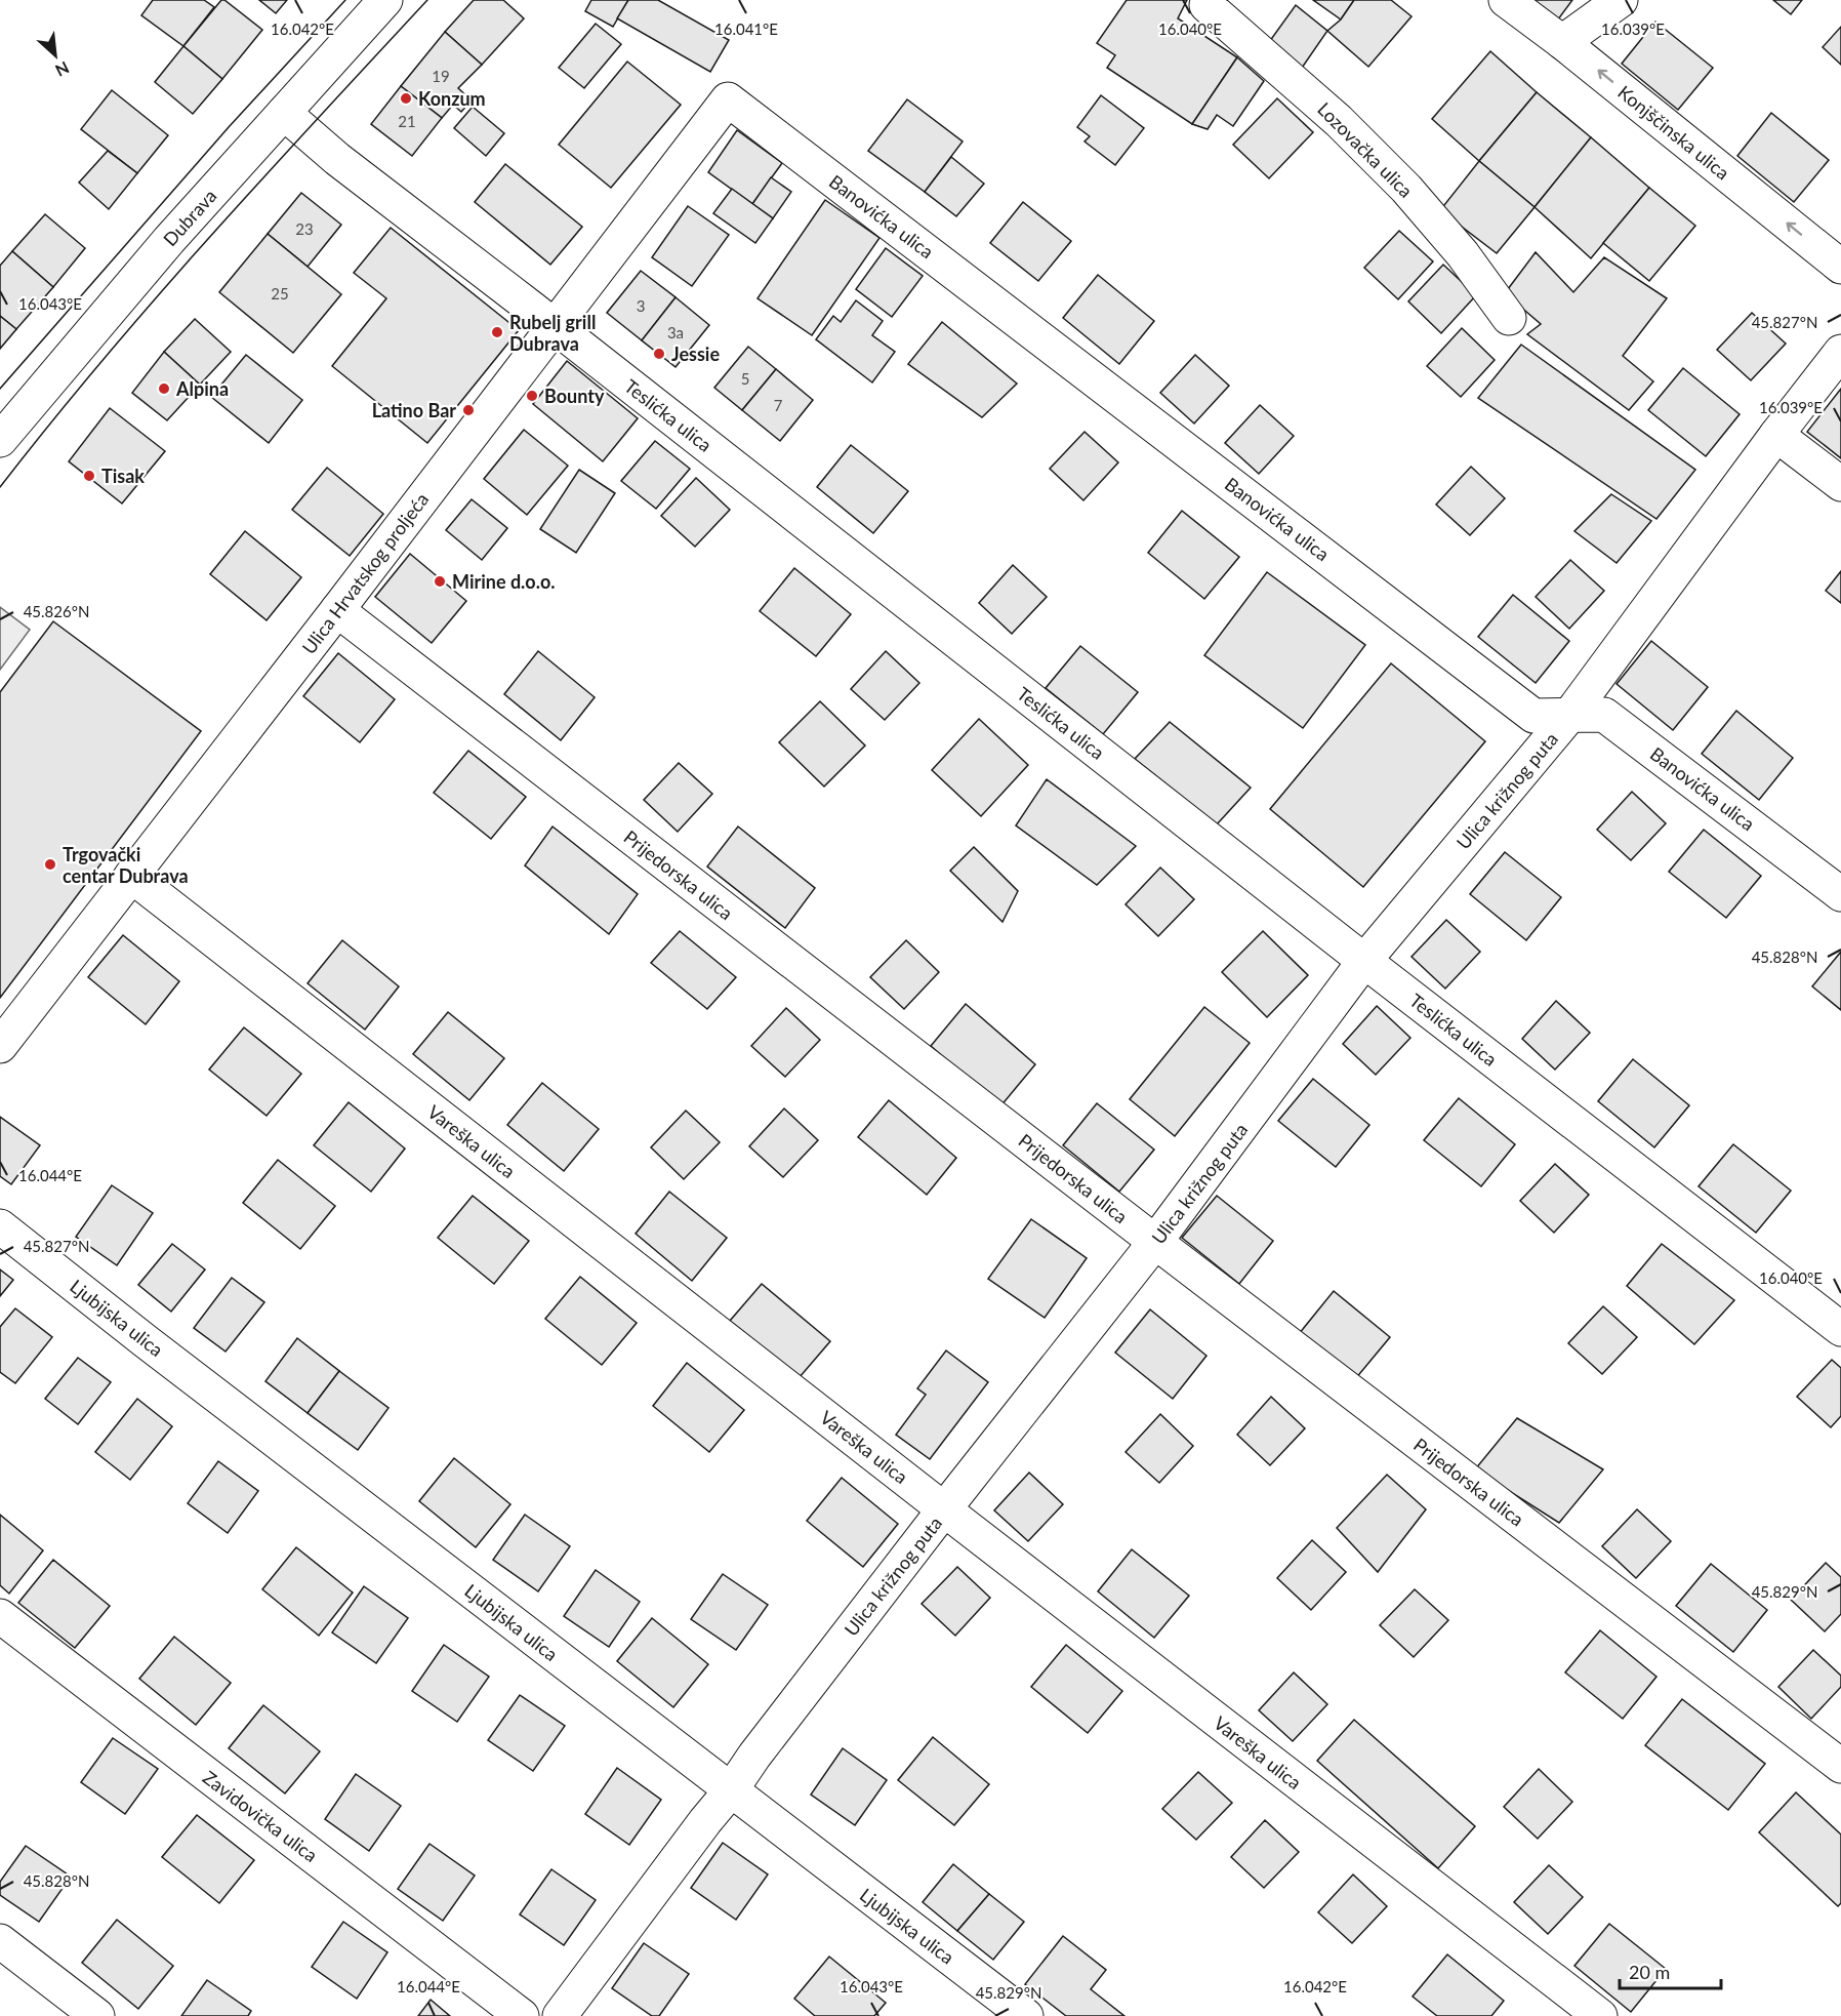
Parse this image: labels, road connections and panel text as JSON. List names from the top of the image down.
{
  "streets": {
    "street": [
      "Konjščinska ulica",
      "Lozovačka ulica",
      "Banovićka ulica",
      "Dubrava",
      "Teslićka ulica",
      "Ulica Hrvatskog proljeća",
      "Ulica križnog puta",
      "Prijedorska ulica",
      "Vareška ulica",
      "Ljubijska ulica",
      "Zavidovička ulica"
    ]
  },
  "crossings": [
    ["Banovićka ulica", "Ulica Hrvatskog proljeća"],
    ["Banovićka ulica", "Ulica križnog puta"],
    ["Dubrava", "Teslićka ulica"],
    ["Teslićka ulica", "Ulica Hrvatskog proljeća"],
    ["Teslićka ulica", "Ulica križnog puta"],
    ["Ulica Hrvatskog proljeća", "Prijedorska ulica"],
    ["Ulica Hrvatskog proljeća", "Vareška ulica"],
    ["Ulica križnog puta", "Prijedorska ulica"],
    ["Ulica križnog puta", "Vareška ulica"],
    ["Ulica križnog puta", "Ljubijska ulica"]
  ],
  "one_way": ["Konjščinska ulica"],
  "places": [
    "Konzum",
    "Rubelj grill Dubrava",
    "Jessie",
    "Alpina",
    "Bounty",
    "Latino Bar",
    "Tisak",
    "Mirine d.o.o.",
    "Trgovački centar Dubrava"
  ],
  "house_numbers": [
    "19",
    "21",
    "23",
    "25",
    "3",
    "3a",
    "5",
    "7"
  ],
  "scale_bar": "20 m",
  "north": "bottom right",
  "coordinates": [
    "16.042°E",
    "16.041°E",
    "16.040°E",
    "16.039°E",
    "16.043°E",
    "45.827°N",
    "45.826°N",
    "45.828°N",
    "16.044°E",
    "45.829°N"
  ]
}
